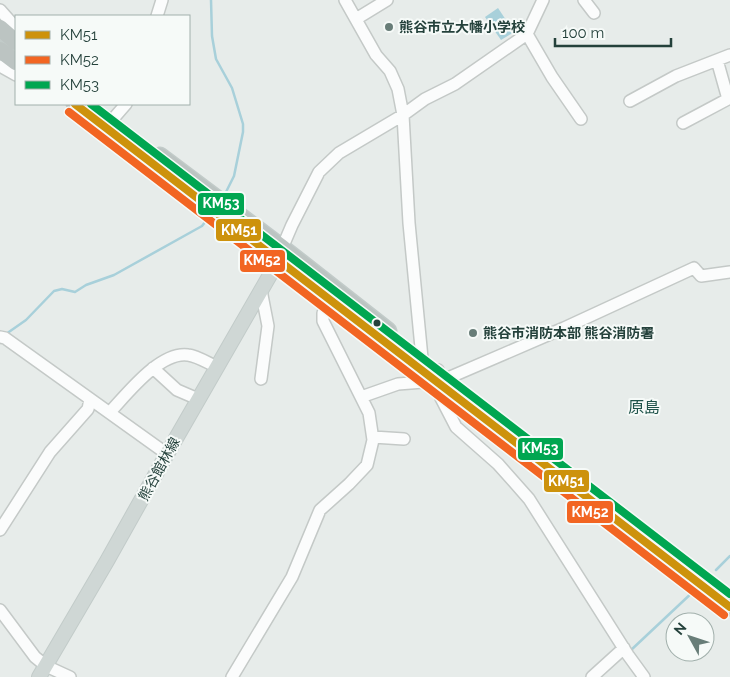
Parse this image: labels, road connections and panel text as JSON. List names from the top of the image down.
{
  "streets": {
    "main road": ["熊谷館林線"]
  },
  "districts": ["原島"],
  "places": ["熊谷市立大幡小学校", "熊谷市消防本部 熊谷消防署"],
  "lines": ["transit line KM51", "transit line KM53", "transit line KM52"],
  "legend": ["KM51", "KM52", "KM53"],
  "scale_bar": "100 m",
  "north": "top left"
}
